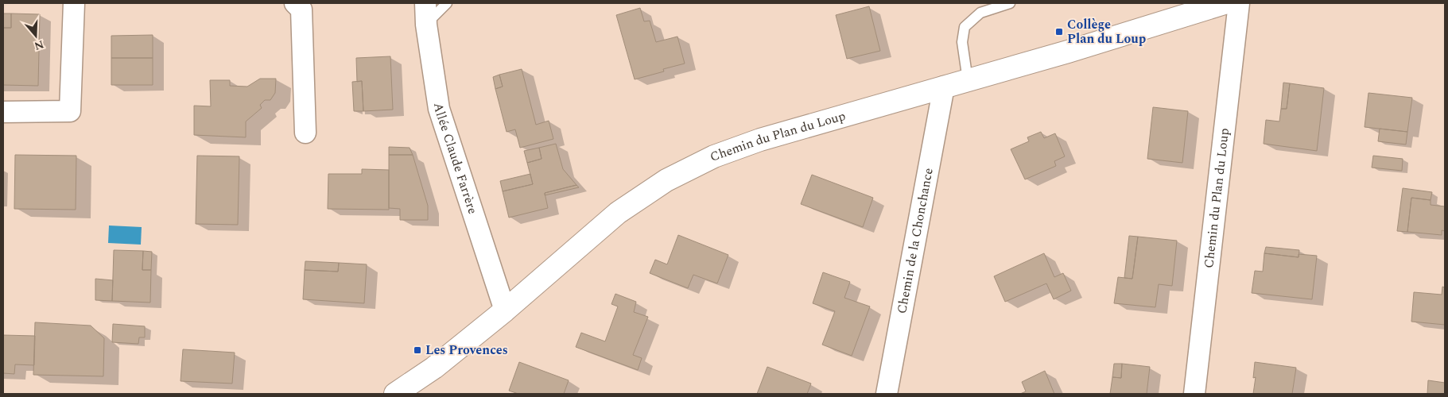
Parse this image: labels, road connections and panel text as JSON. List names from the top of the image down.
{
  "streets": {
    "street": ["Chemin du Plan du Loup", "Allée Claude Farrère", "Chemin de la Chonchance"]
  },
  "crossings": [
    ["Chemin du Plan du Loup", "Allée Claude Farrère"],
    ["Chemin du Plan du Loup", "Chemin de la Chonchance"]
  ],
  "places": {
    "transit": ["Collège Plan du Loup", "Les Provences"]
  },
  "north": "bottom"
}
